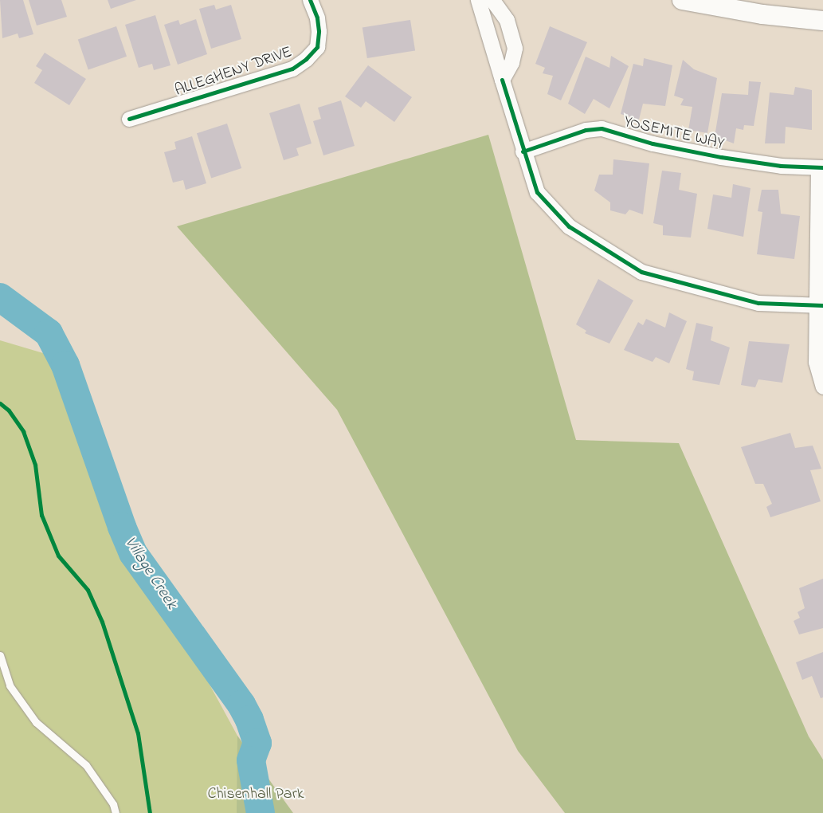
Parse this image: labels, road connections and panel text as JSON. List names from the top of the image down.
{
  "streets": {
    "street": ["ALLEGHENY DRIVE", "YOSEMITE WAY"]
  },
  "water": ["Village Creek"],
  "parks": ["Chisenhall Park"]
}
